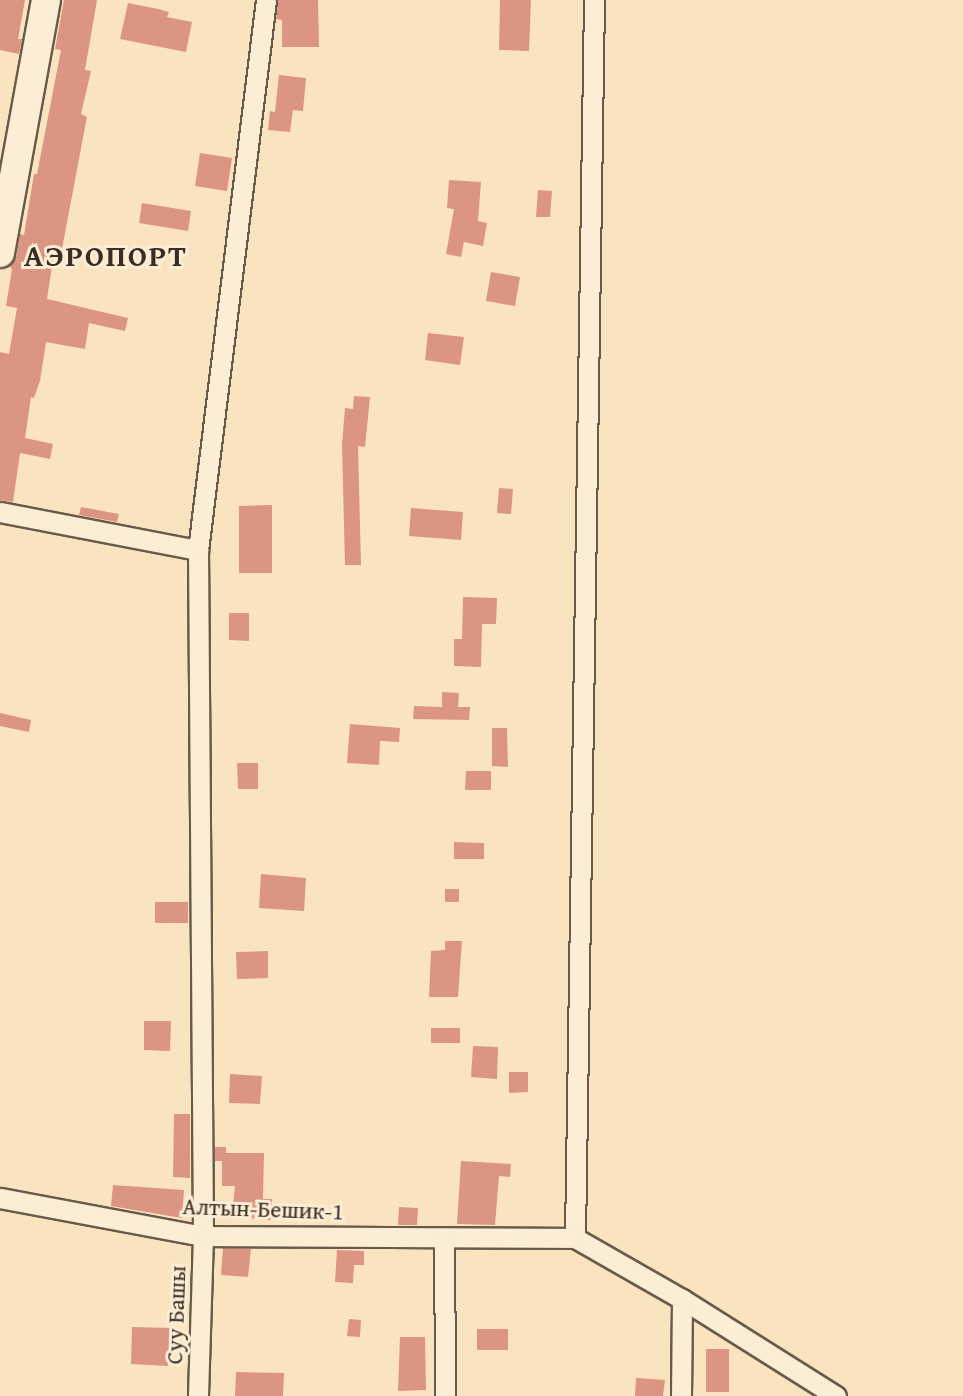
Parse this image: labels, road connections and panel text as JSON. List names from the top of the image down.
{
  "streets": {
    "street": ["Алтын-Бешик-1", "Суу Башы"]
  },
  "crossings": [
    ["Алтын-Бешик-1", "Суу Башы"]
  ],
  "districts": ["АЭРОПОРТ"]
}
